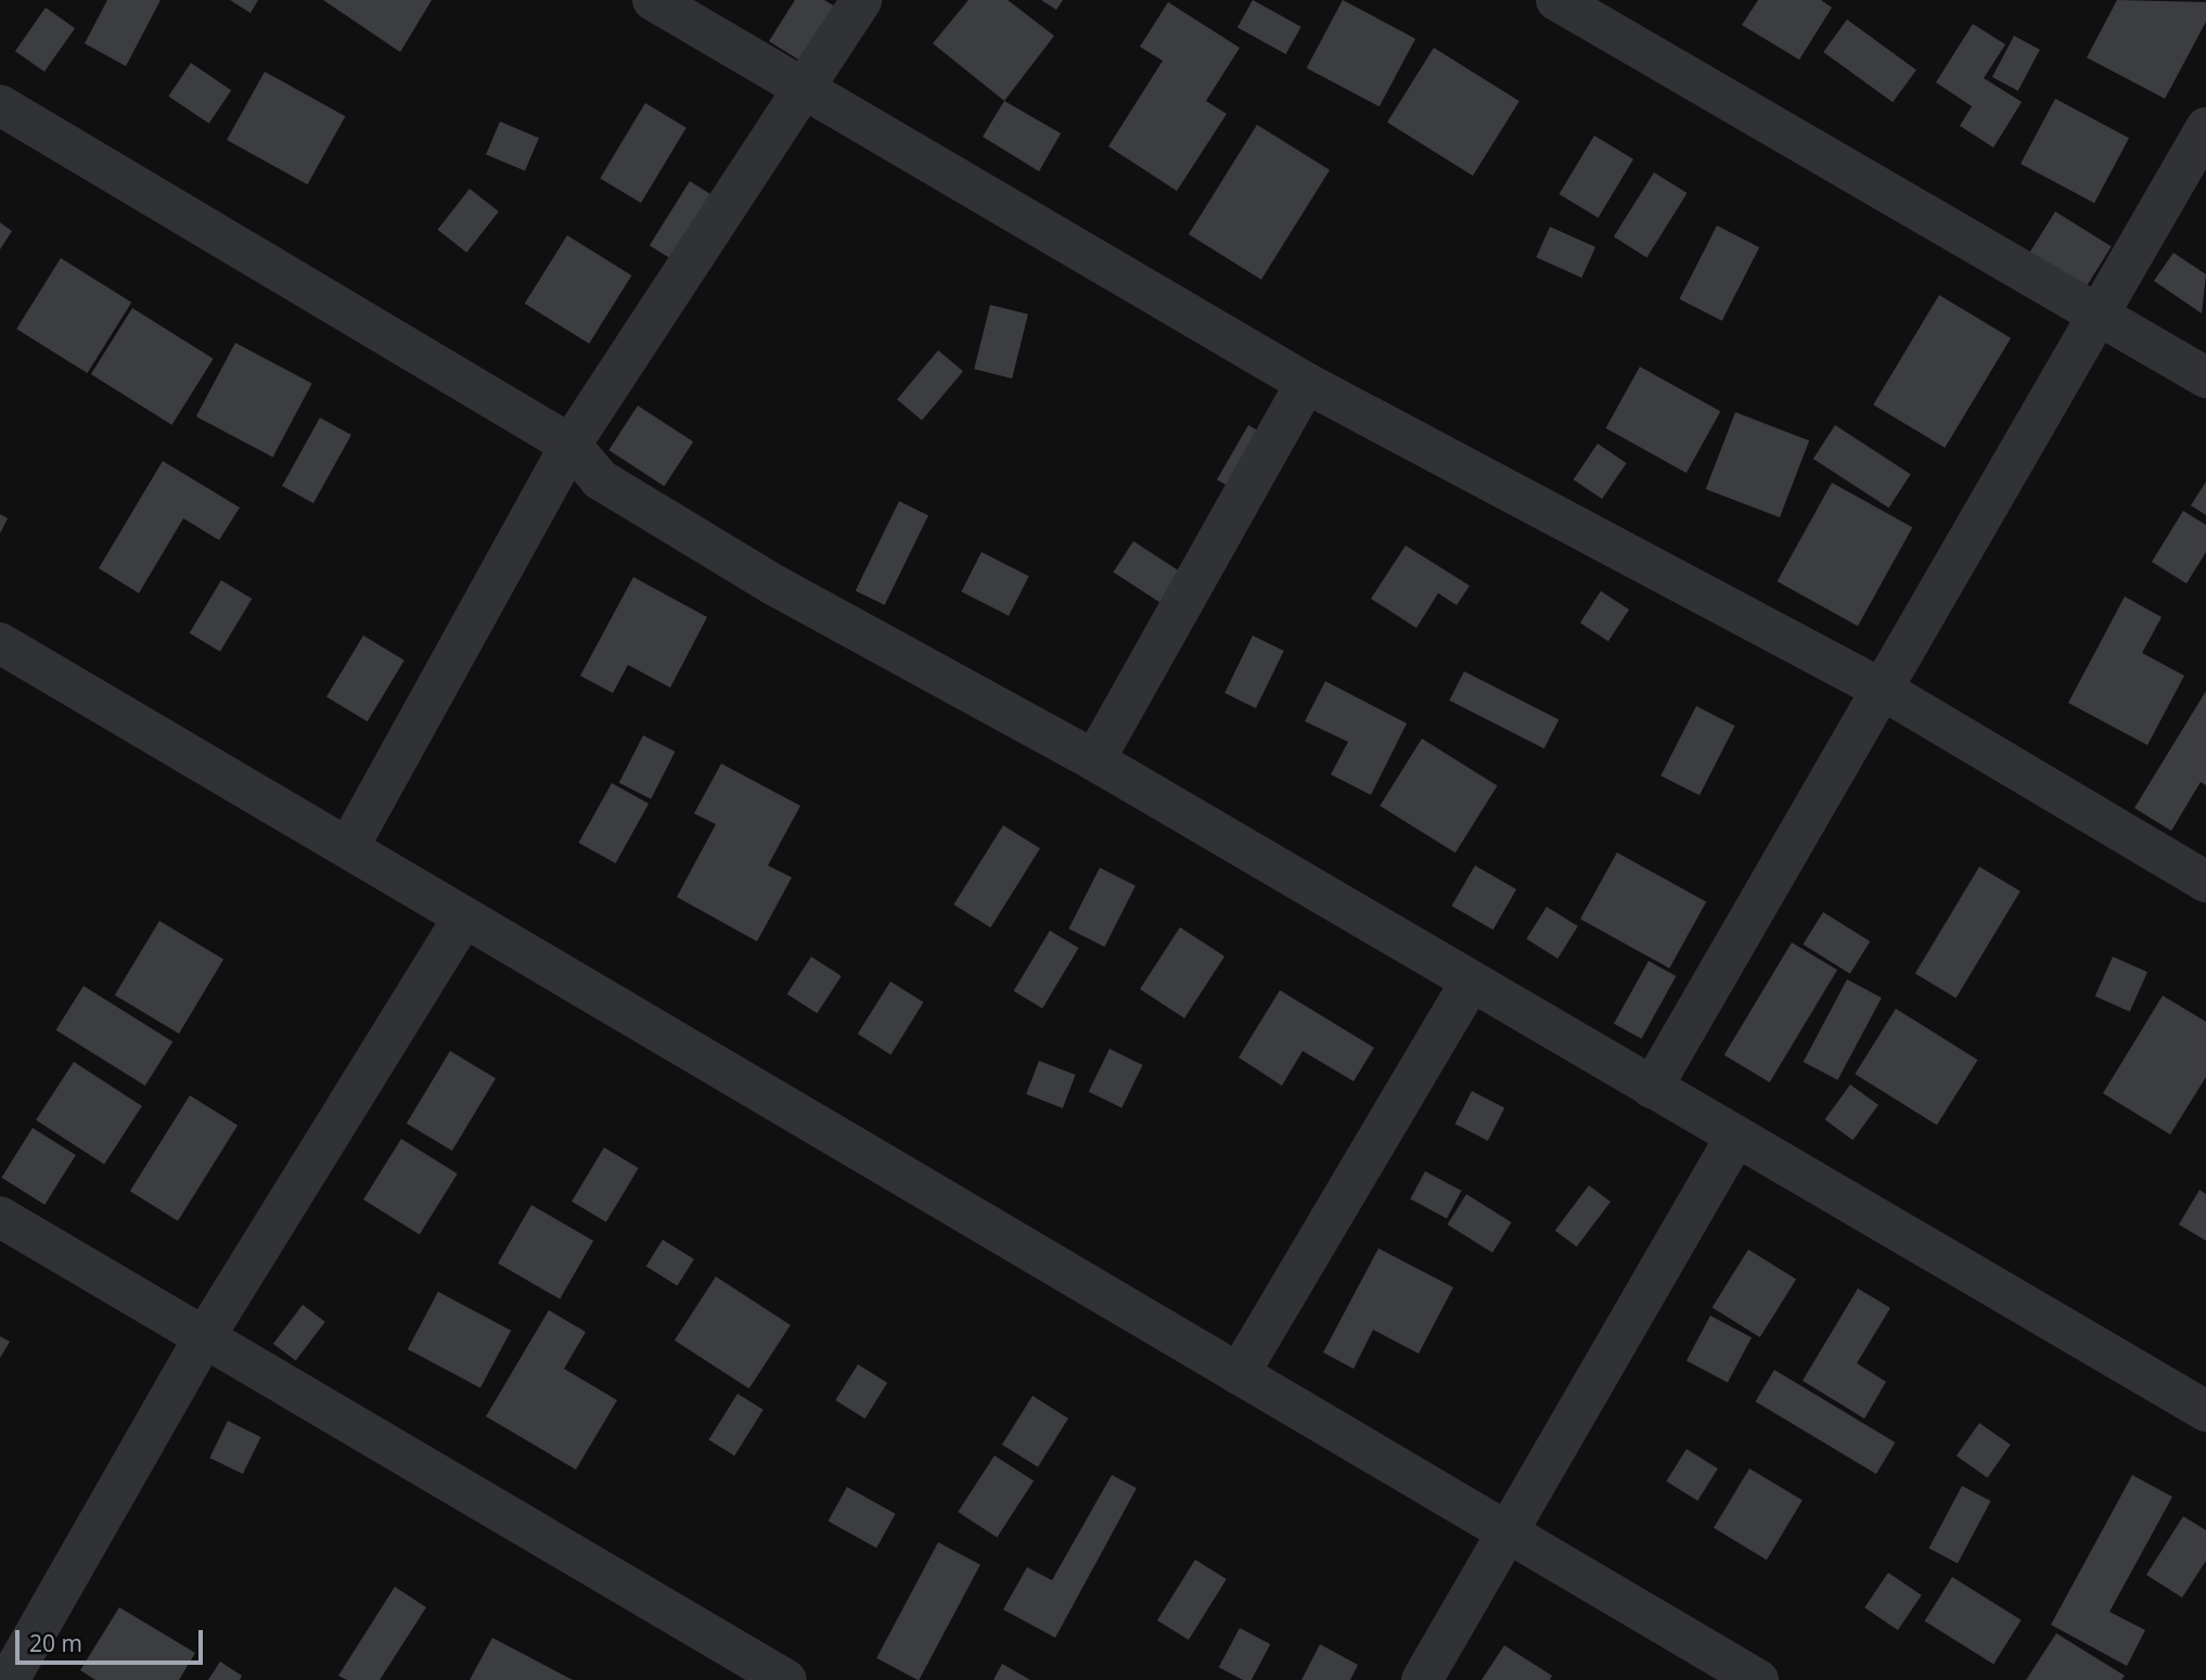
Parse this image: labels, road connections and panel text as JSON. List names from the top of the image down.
{
  "scale_bar": "20 m"
}
